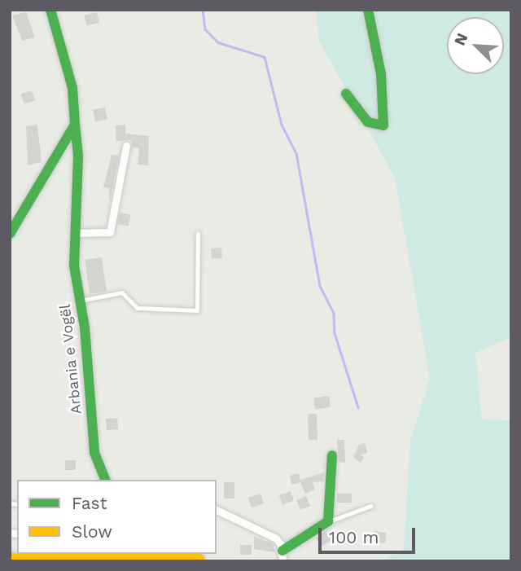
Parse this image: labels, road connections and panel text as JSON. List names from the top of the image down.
{
  "streets": {
    "street": ["Arbania e Vogël"]
  },
  "legend": ["Fast", "Slow"],
  "scale_bar": "100 m",
  "north": "top left"
}
